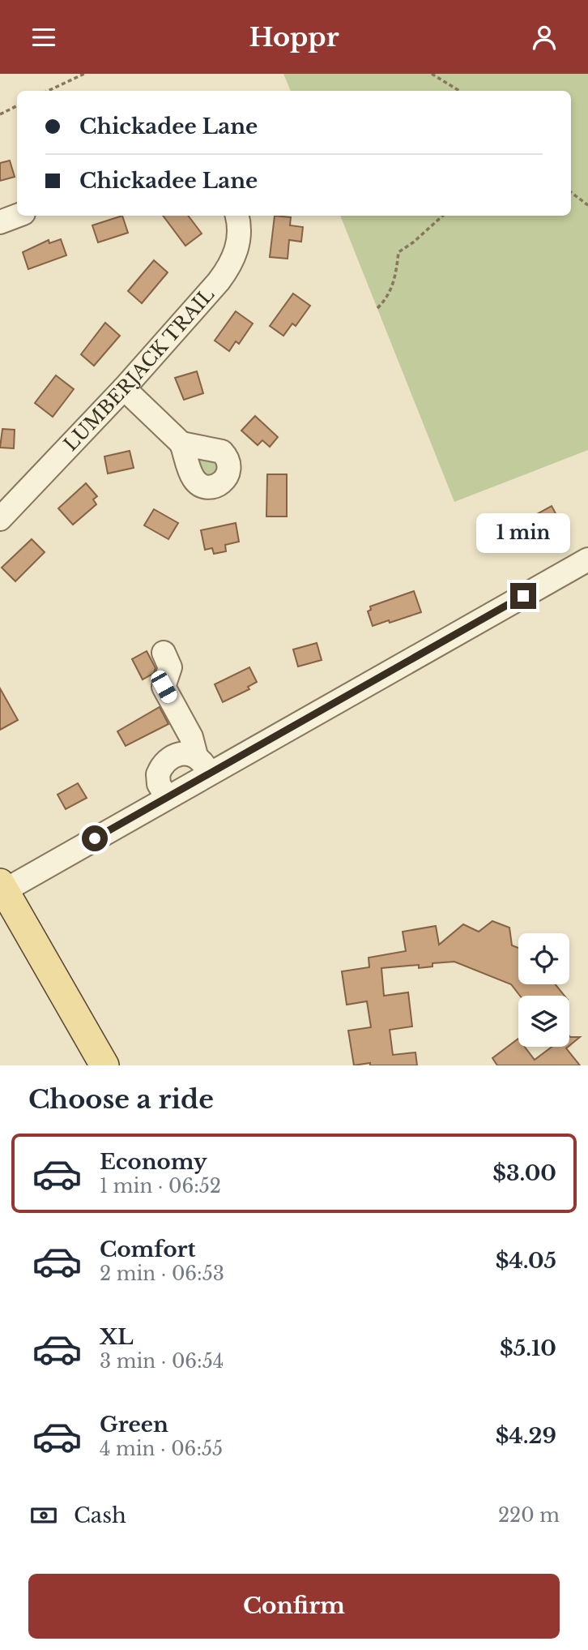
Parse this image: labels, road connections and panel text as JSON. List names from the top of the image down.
{
  "streets": {
    "street": ["LUMBERJACK TRAIL"]
  },
  "page": {
    "header": "Hoppr",
    "banner": ["Chickadee Lane", "Chickadee Lane"],
    "bubble": "1 min",
    "heading": "Choose a ride",
    "list": [
      {
        "name": "Economy",
        "note": "1 min · 06:52",
        "value": "$3.00"
      },
      {
        "name": "Comfort",
        "note": "2 min · 06:53",
        "value": "$4.05"
      },
      {
        "name": "XL",
        "note": "3 min · 06:54",
        "value": "$5.10"
      },
      {
        "name": "Green",
        "note": "4 min · 06:55",
        "value": "$4.29"
      }
    ],
    "pay": ["Cash", "220 m"],
    "buttons": "Confirm"
  }
}
